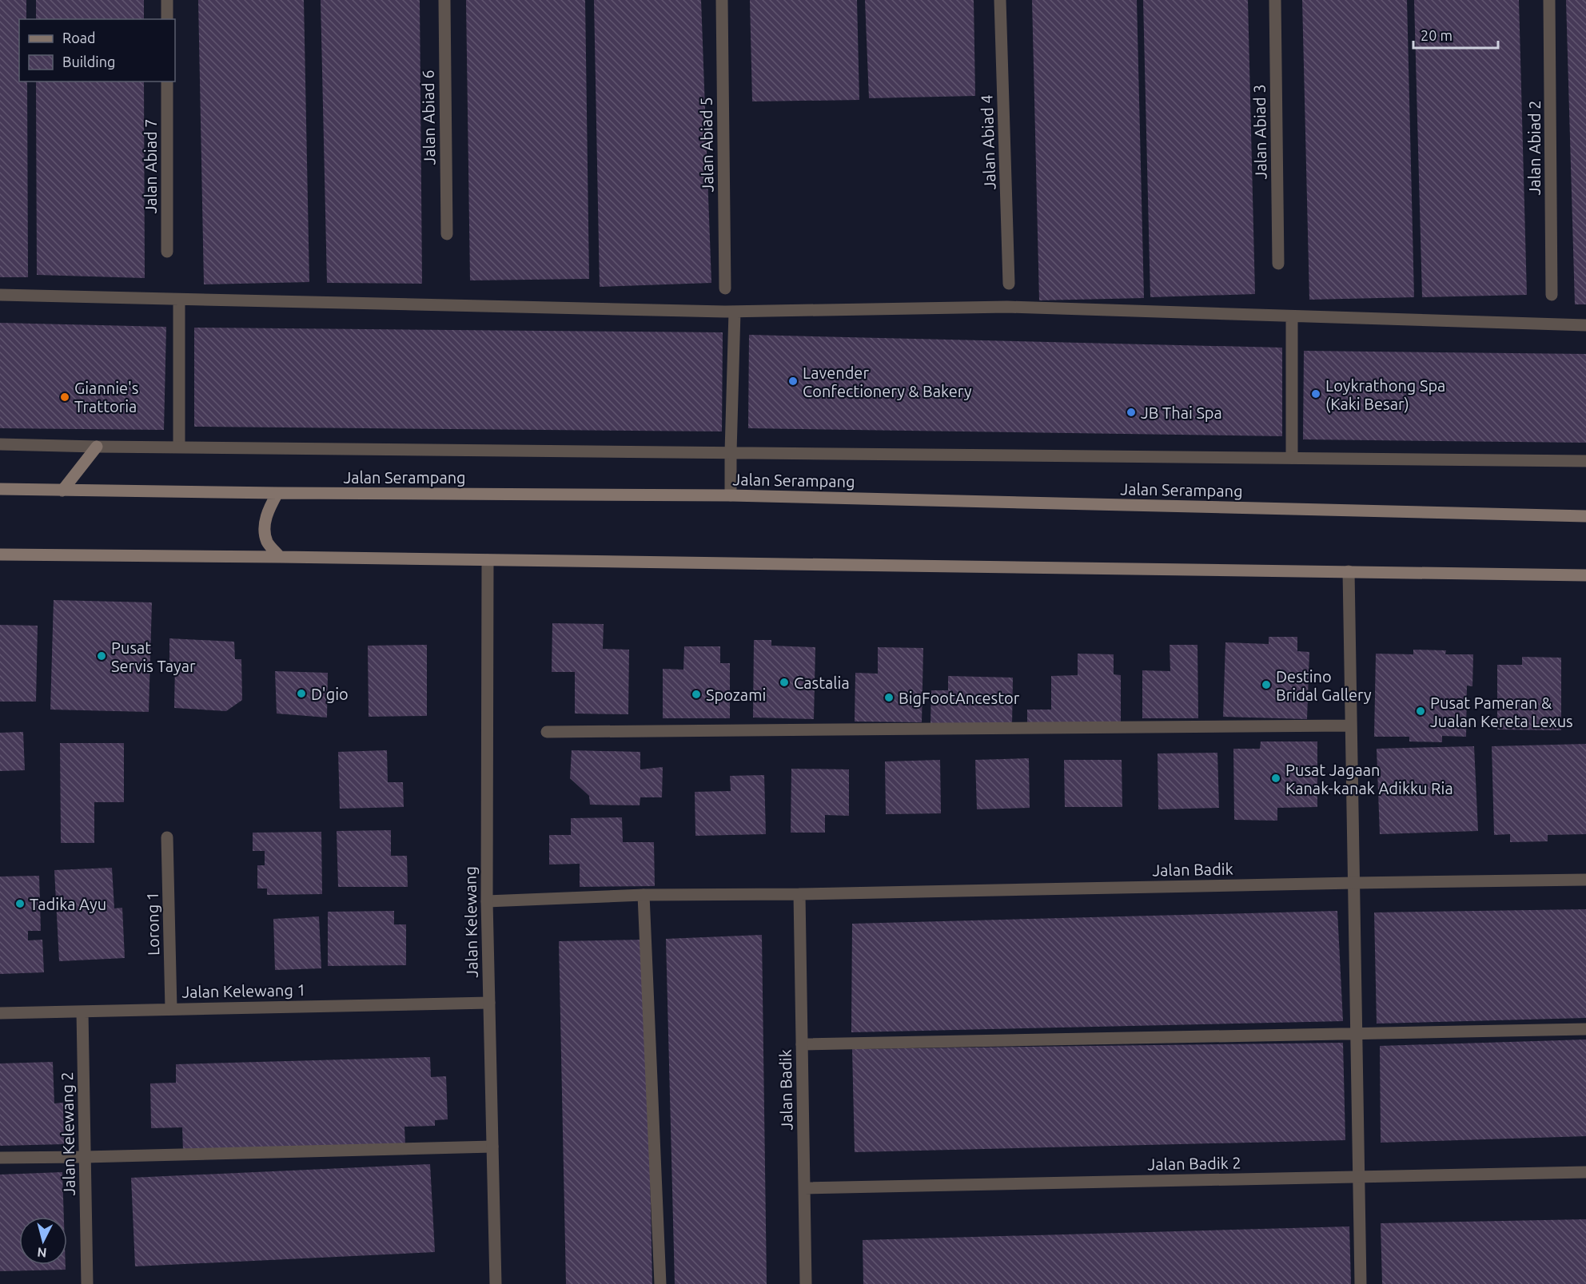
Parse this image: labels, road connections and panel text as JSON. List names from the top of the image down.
{
  "streets": {
    "main road": ["Jalan Serampang"],
    "street": [
      "Jalan Abiad 6",
      "Jalan Abiad 3",
      "Jalan Abiad 4",
      "Jalan Abiad 5",
      "Jalan Abiad 2",
      "Jalan Abiad 7",
      "Jalan Badik",
      "Jalan Kelewang",
      "Lorong 1",
      "Jalan Kelewang 1",
      "Jalan Kelewang 2",
      "Jalan Badik 2"
    ]
  },
  "crossings": [
    ["Jalan Badik", "Jalan Kelewang"],
    ["Jalan Badik", "Jalan Badik 2"],
    ["Jalan Kelewang", "Jalan Kelewang 1"],
    ["Lorong 1", "Jalan Kelewang 1"],
    ["Jalan Kelewang 1", "Jalan Kelewang 2"]
  ],
  "places": [
    "Lavender Confectionery & Bakery",
    "Loykrathong Spa (Kaki Besar)",
    "Giannie's Trattoria",
    "JB Thai Spa",
    "Pusat Servis Tayar",
    "Castalia",
    "Destino Bridal Gallery",
    "D'gio",
    "Spozami",
    "BigFootAncestor",
    "Pusat Pameran & Jualan Kereta Lexus",
    "Pusat Jagaan Kanak-kanak Adikku Ria",
    "Tadika Ayu"
  ],
  "legend": ["Road", "Building"],
  "scale_bar": "20 m",
  "north": "bottom"
}
